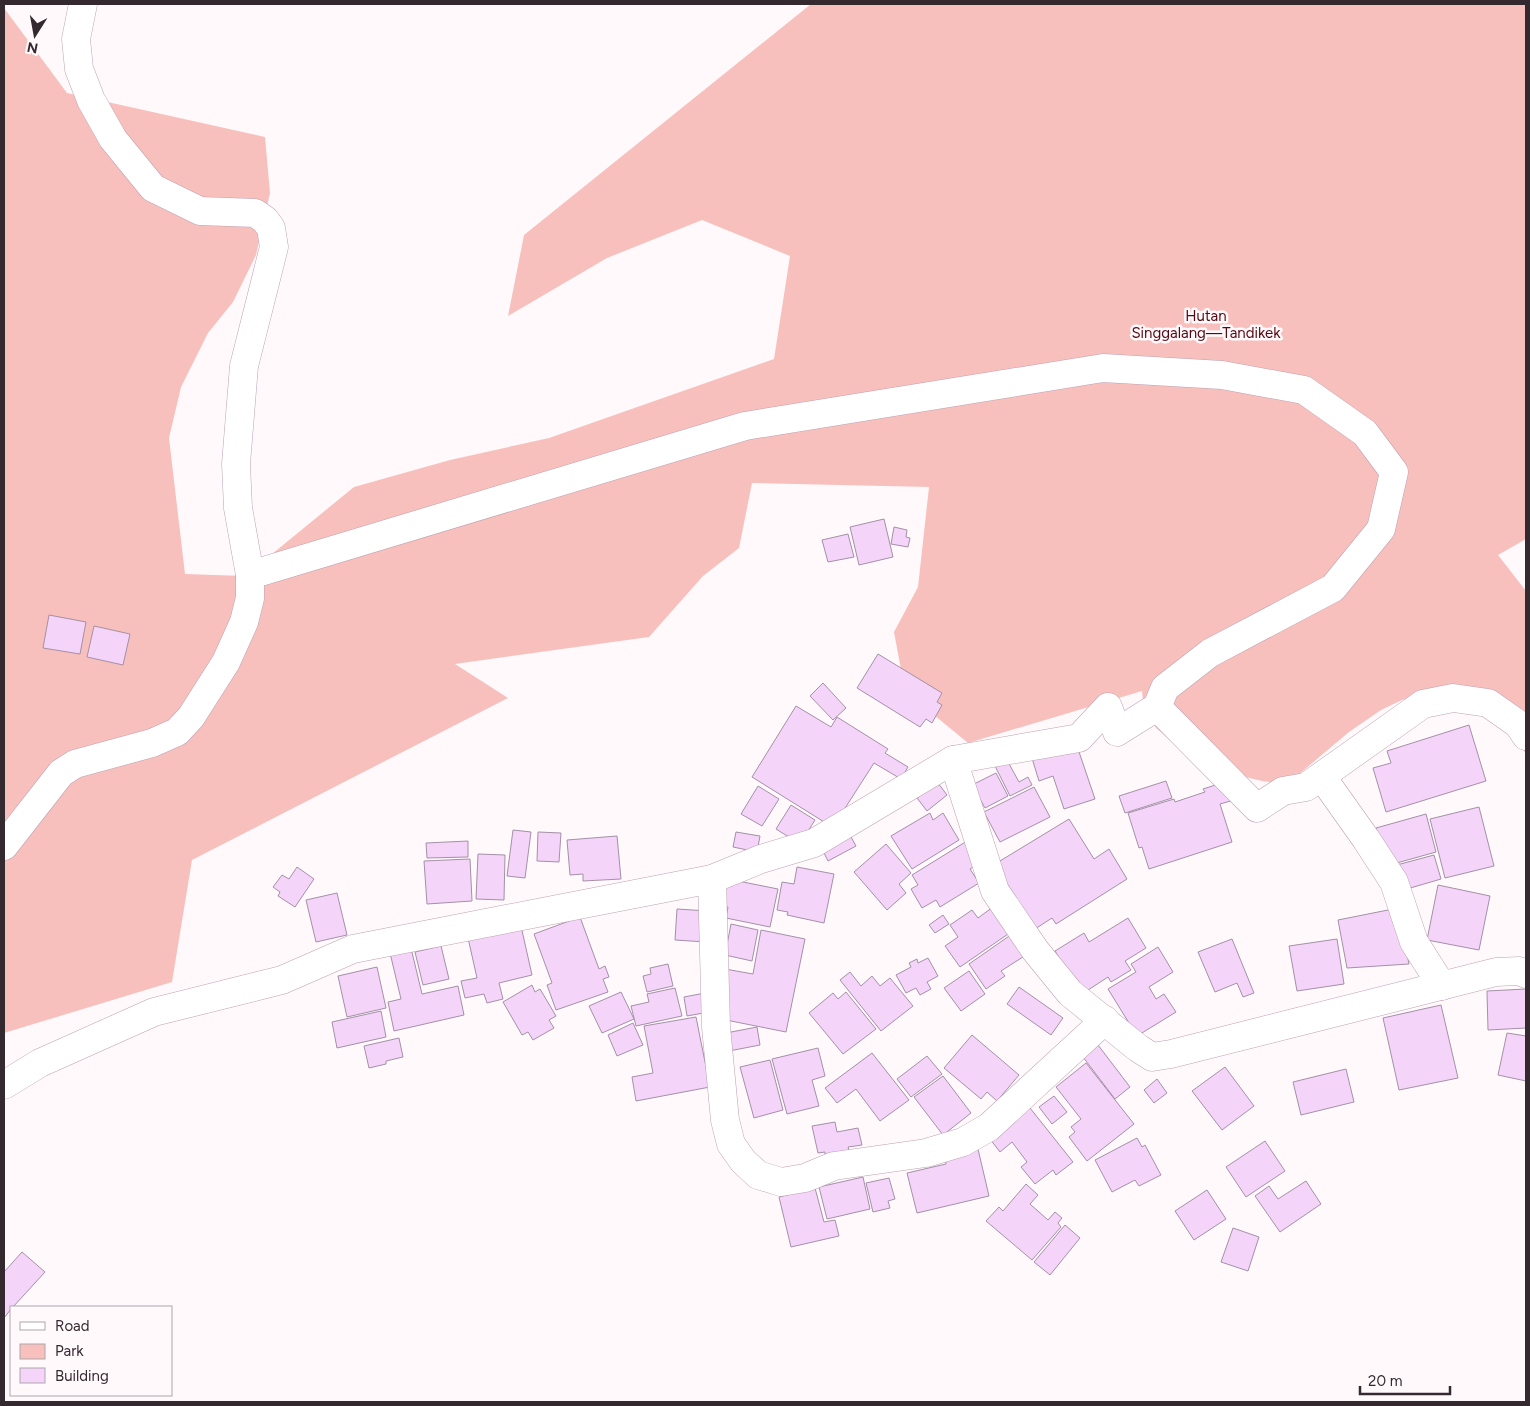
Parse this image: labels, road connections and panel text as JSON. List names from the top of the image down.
{
  "parks": ["Hutan Singgalang—Tandikek"],
  "legend": ["Road", "Park", "Building"],
  "scale_bar": "20 m",
  "north": "bottom"
}
